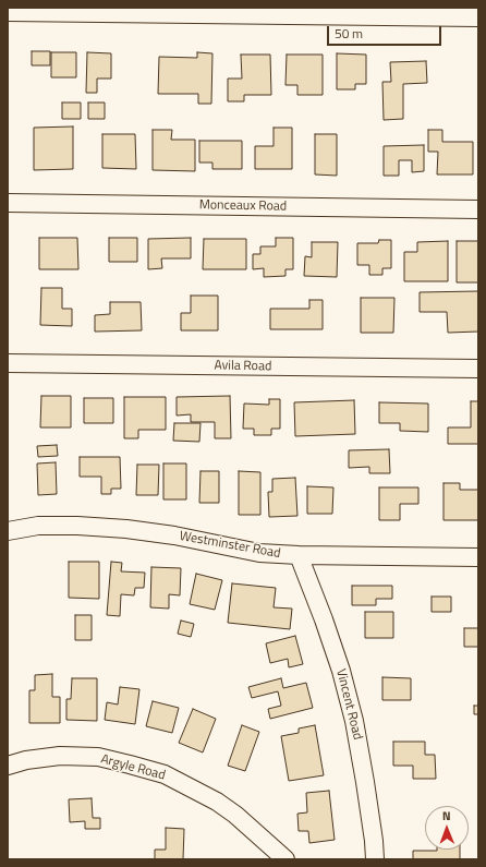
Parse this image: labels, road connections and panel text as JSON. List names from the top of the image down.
{
  "streets": {
    "street": [
      "Monceaux Road",
      "Avila Road",
      "Westminster Road",
      "Vincent Road",
      "Argyle Road"
    ]
  },
  "crossings": [
    ["Westminster Road", "Vincent Road"]
  ],
  "scale_bar": "50 m",
  "north": "top"
}
